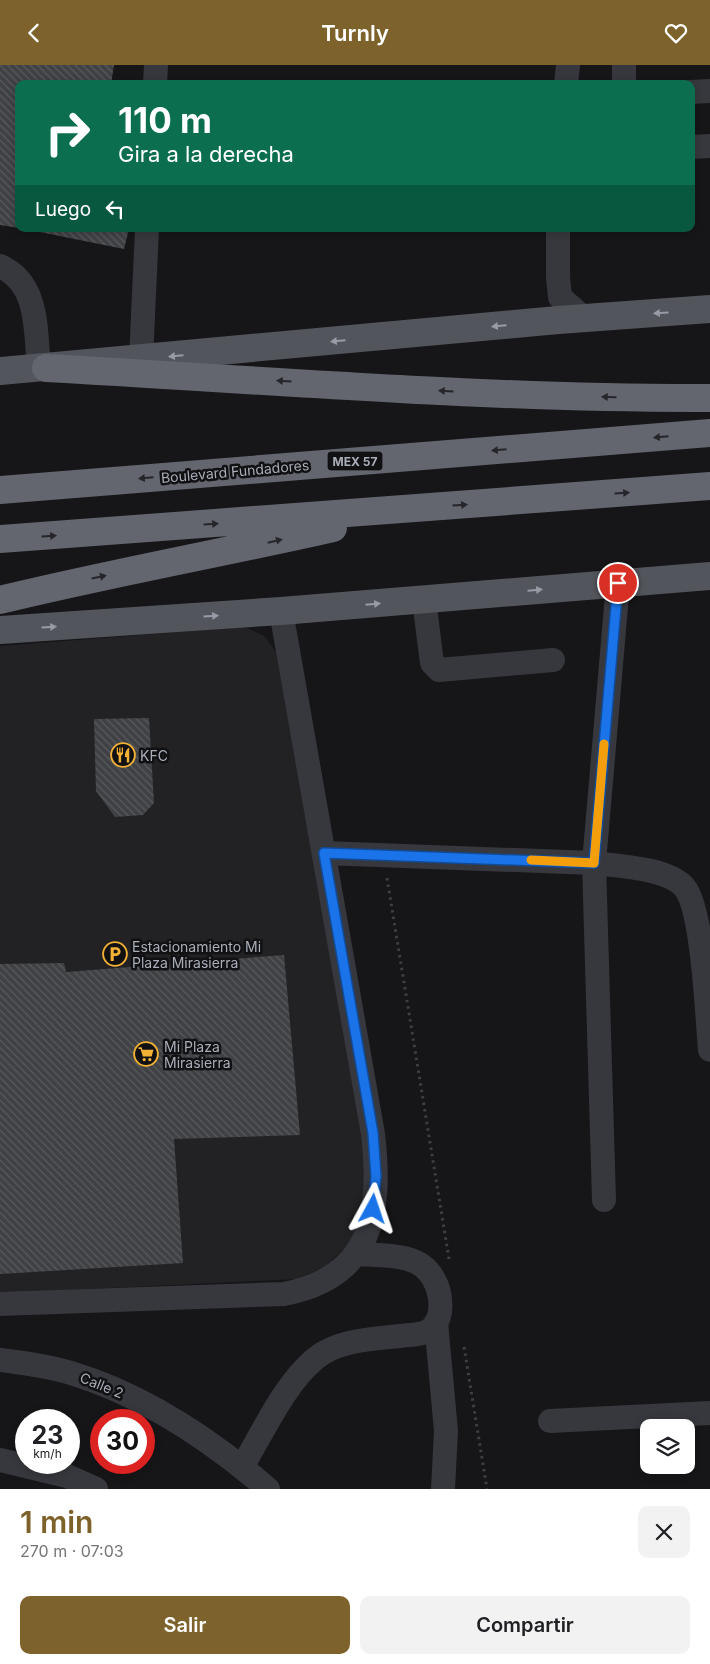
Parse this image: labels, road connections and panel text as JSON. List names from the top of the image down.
{
  "streets": {
    "highway": ["MEX 57", "Boulevard Fundadores"],
    "street": ["Calle 2"]
  },
  "places": {
    "restaurant": ["KFC"],
    "parking": ["Estacionamiento Mi Plaza Mirasierra"],
    "supermarket": ["Mi Plaza Mirasierra"]
  },
  "page": {
    "header": "Turnly",
    "turn": ["110 m", "Gira a la derecha"],
    "then": "Luego",
    "speed": "23 km/h",
    "limit": "30",
    "heading": ["1 min", "270 m · 07:03"],
    "buttons": ["Salir", "Compartir"]
  }
}
